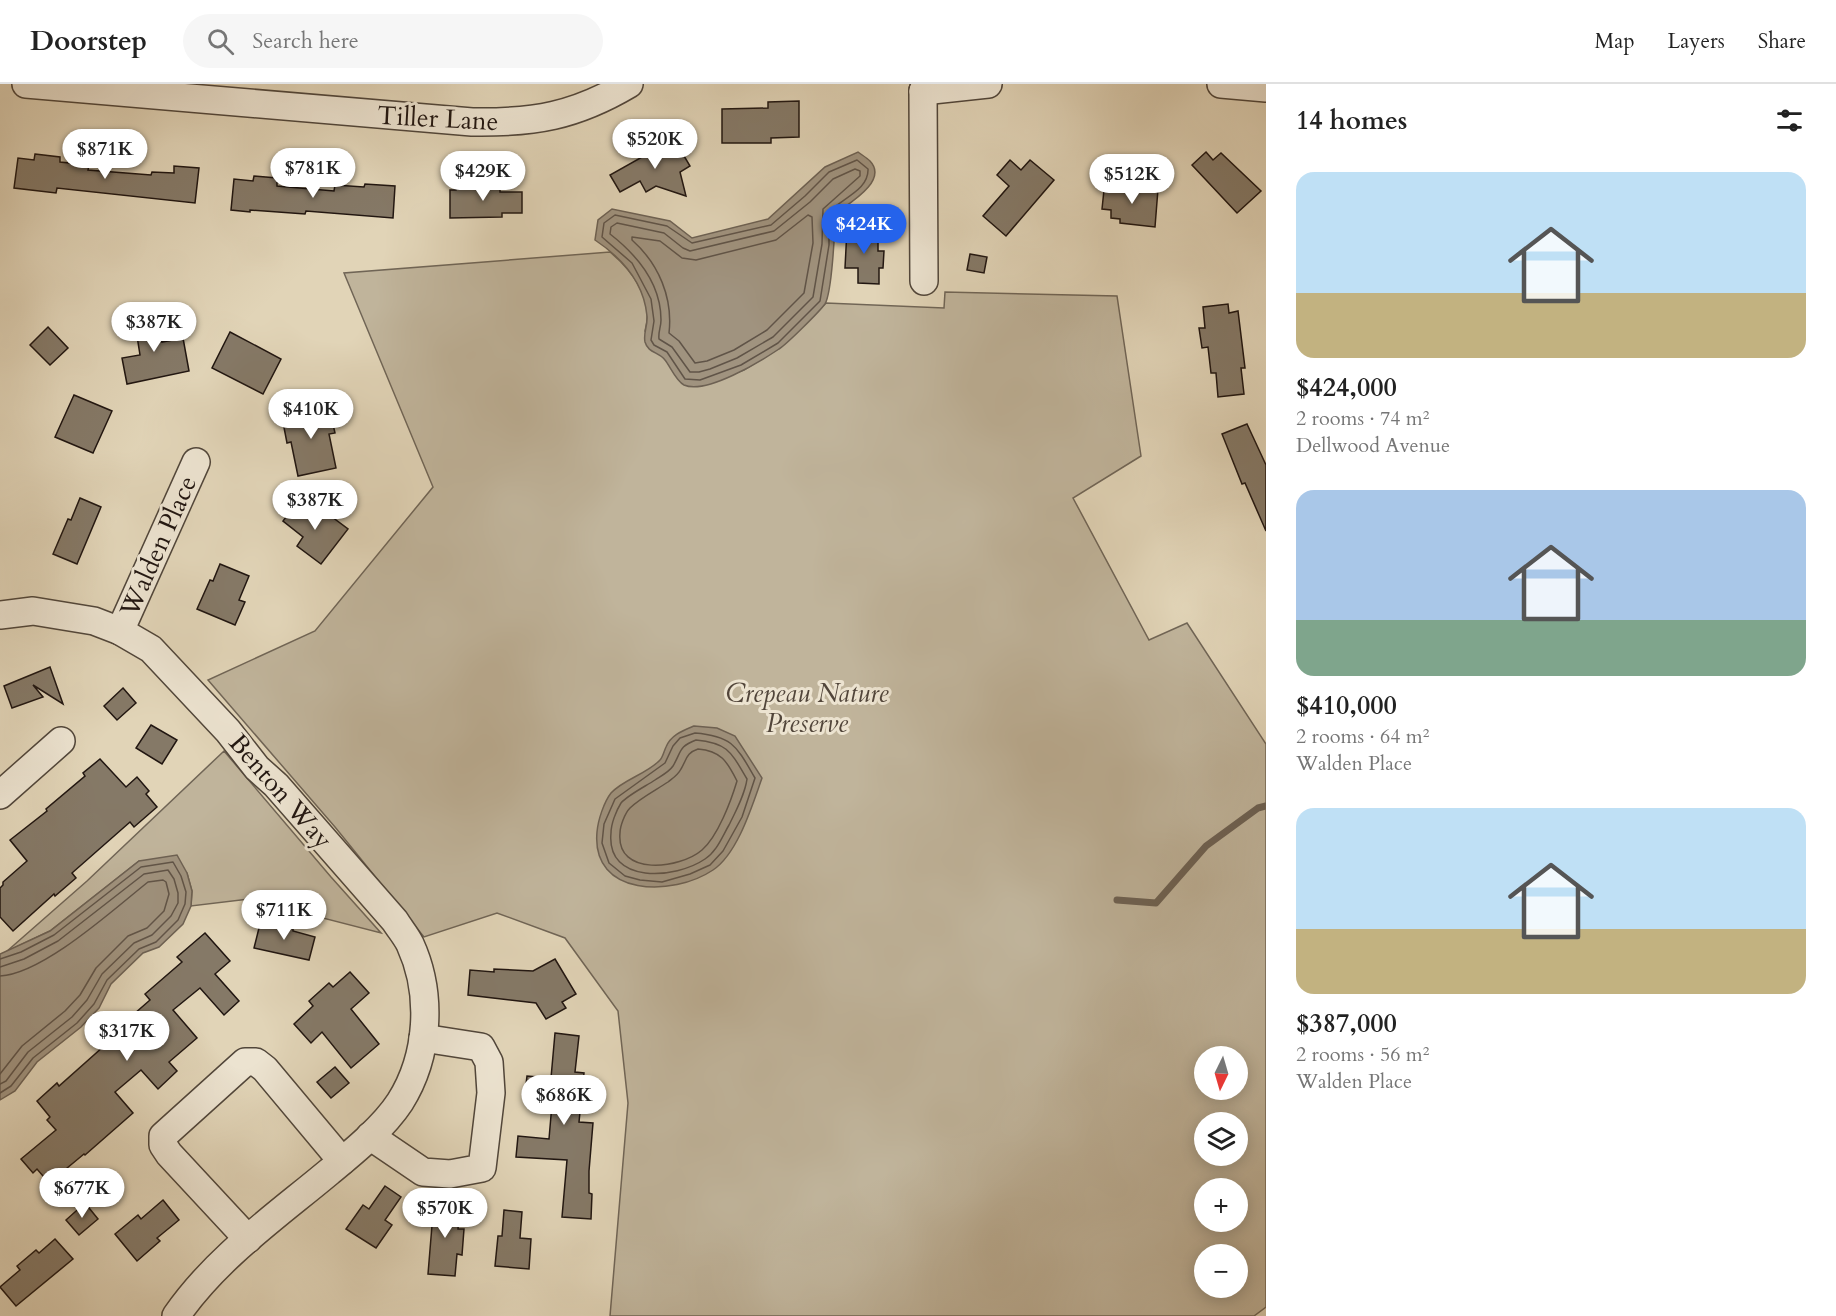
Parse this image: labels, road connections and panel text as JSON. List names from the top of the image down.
{
  "streets": {
    "street": ["Tiller Lane", "Walden Place", "Benton Way"]
  },
  "crossings": [
    ["Walden Place", "Benton Way"]
  ],
  "parks": ["Crepeau Nature Preserve"],
  "north": "bottom",
  "page": {
    "header": "Doorstep",
    "search": "Search here",
    "nav": ["Map", "Layers", "Share"],
    "heading": "14 homes",
    "price": [
      "$520K",
      "$871K",
      "$781K",
      "$429K",
      "$512K",
      "$424K",
      "$387K",
      "$410K",
      "$387K",
      "$711K",
      "$317K",
      "$686K",
      "$677K",
      "$570K"
    ],
    "list": [
      {
        "name": "$424,000",
        "note": "2 rooms · 74 m² · Dellwood Avenue"
      },
      {
        "name": "$410,000",
        "note": "2 rooms · 64 m² · Walden Place"
      },
      {
        "name": "$387,000",
        "note": "2 rooms · 56 m² · Walden Place"
      }
    ],
    "map_buttons": ["+", "−"]
  }
}
